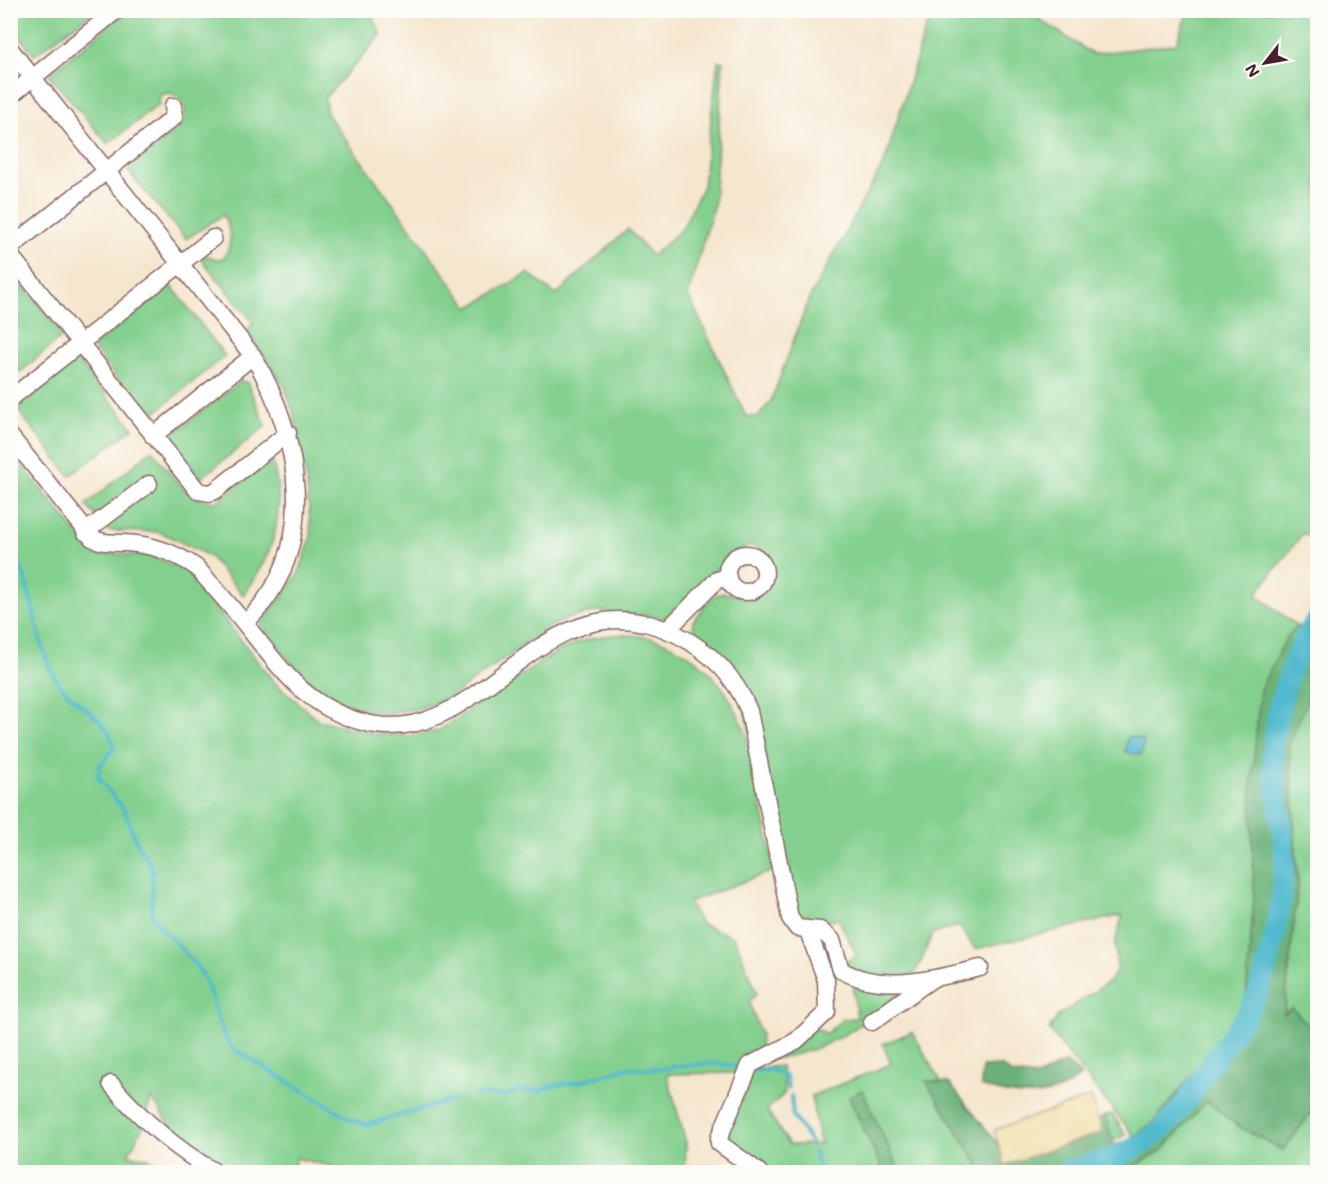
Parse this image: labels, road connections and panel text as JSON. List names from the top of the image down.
{
  "north": "bottom left"
}
